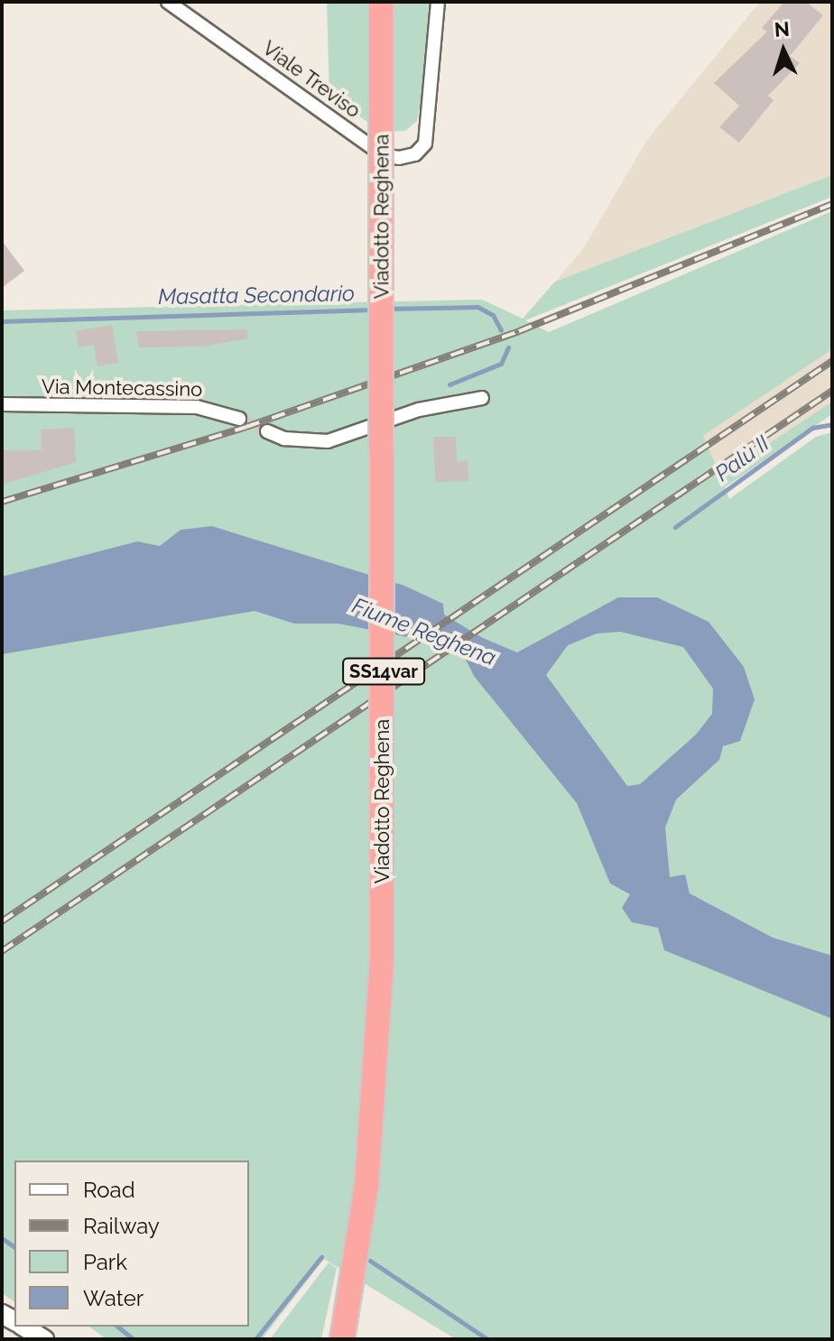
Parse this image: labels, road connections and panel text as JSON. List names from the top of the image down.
{
  "streets": {
    "highway": ["Viadotto Reghena", "SS14var"],
    "street": ["Viale Treviso", "Via Montecassino"]
  },
  "water": ["Masatta Secondario", "Palù II", "Fiume Reghena"],
  "legend": [
    "Road",
    "Railway",
    "Park",
    "Water"
  ],
  "north": "top"
}
